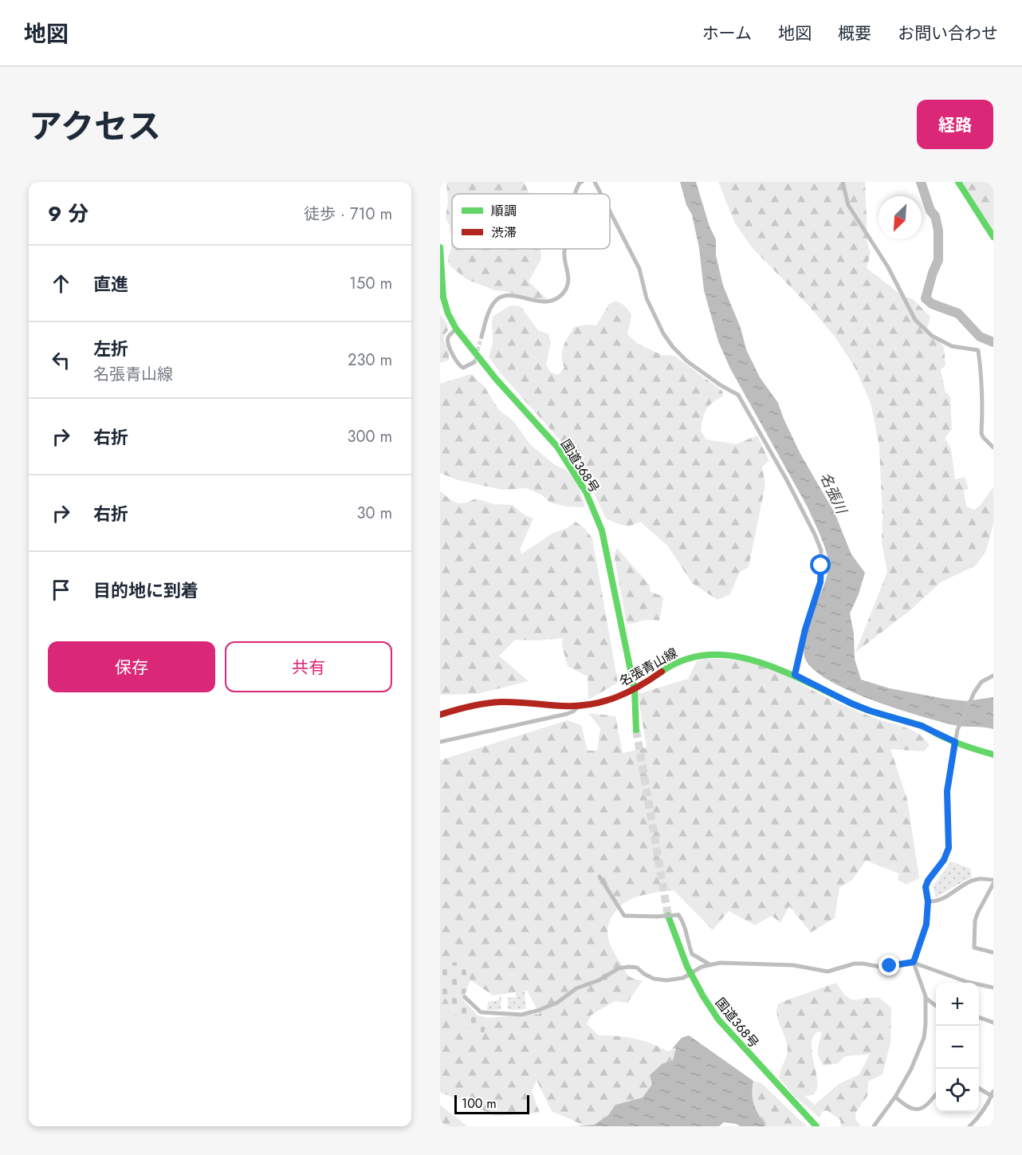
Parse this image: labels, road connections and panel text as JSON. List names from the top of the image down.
{
  "streets": {
    "main road": ["国道368号", "名張青山線"]
  },
  "crossings": [
    ["国道368号", "名張青山線"]
  ],
  "water": ["名張川"],
  "legend": ["順調", "渋滞"],
  "scale_bar": "100 m",
  "north": "bottom left",
  "page": {
    "header": "地図",
    "nav": [
      "ホーム",
      "地図",
      "概要",
      "お問い合わせ"
    ],
    "title": "アクセス",
    "buttons": [
      "経路",
      ["保存", "共有"]
    ],
    "heading": ["9 分", "徒歩 · 710 m"],
    "list": [
      ["直進", "150 m"],
      ["左折", "名張青山線", "230 m"],
      ["右折", "300 m"],
      ["右折", "30 m"],
      "目的地に到着"
    ],
    "map_buttons": ["+", "−"],
    "scale": "100 m"
  }
}
